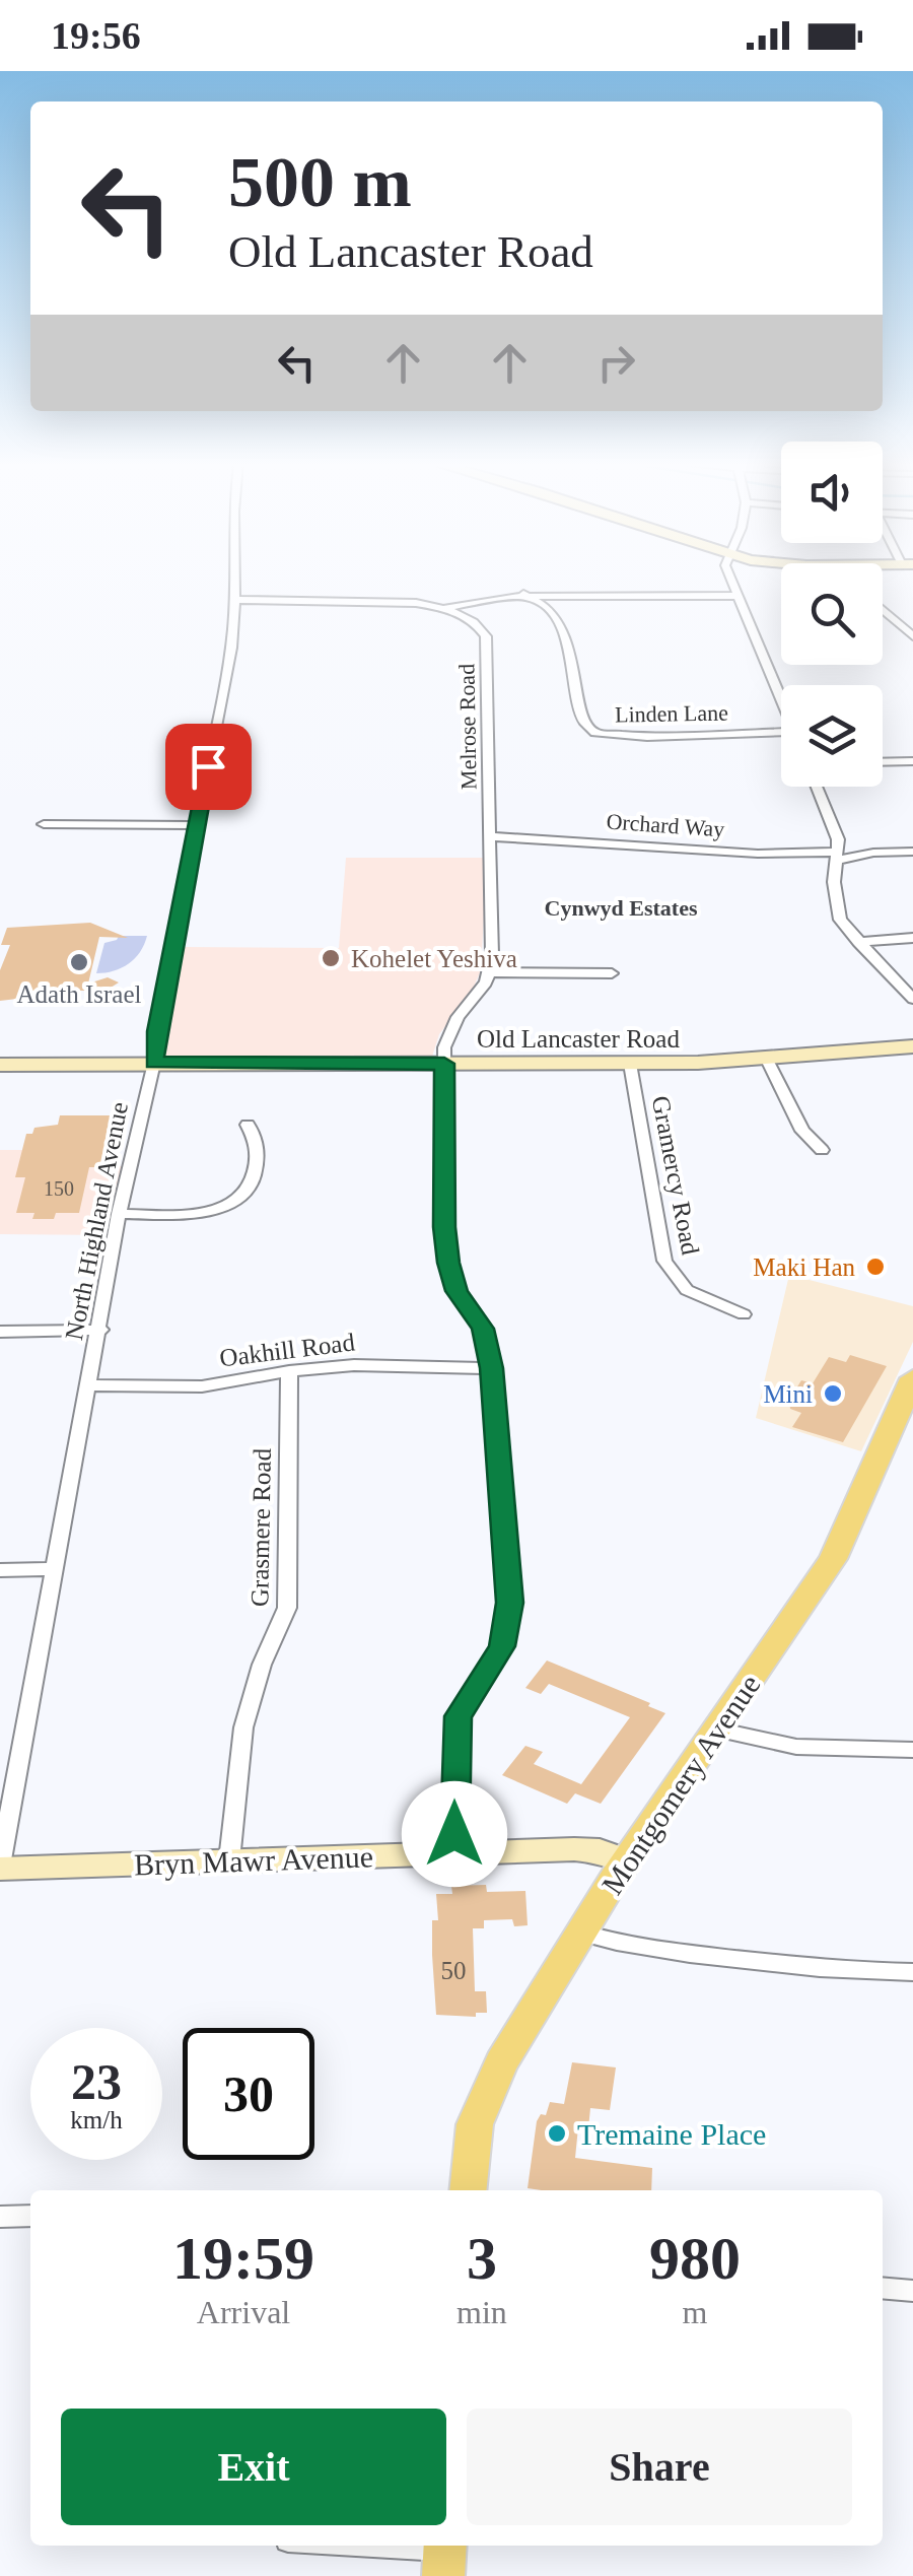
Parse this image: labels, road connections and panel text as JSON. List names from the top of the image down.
{
  "streets": {
    "main road": ["Montgomery Avenue"],
    "street": [
      "Linden Lane",
      "Melrose Road",
      "Orchard Way",
      "Old Lancaster Road",
      "Gramercy Road",
      "North Highland Avenue",
      "Oakhill Road",
      "Grasmere Road",
      "Bryn Mawr Avenue"
    ]
  },
  "crossings": [
    ["Melrose Road", "Orchard Way"],
    ["Melrose Road", "North Highland Avenue"],
    ["Old Lancaster Road", "Gramercy Road"],
    ["Old Lancaster Road", "North Highland Avenue"],
    ["North Highland Avenue", "Oakhill Road"],
    ["North Highland Avenue", "Bryn Mawr Avenue"],
    ["Oakhill Road", "Grasmere Road"],
    ["Grasmere Road", "Bryn Mawr Avenue"],
    ["Montgomery Avenue", "Bryn Mawr Avenue"]
  ],
  "districts": ["Cynwyd Estates"],
  "places": [
    "Kohelet Yeshiva",
    "Adath Israel",
    "Maki Han",
    "Mini",
    "Tremaine Place"
  ],
  "house_numbers": ["150", "50"],
  "page": {
    "status": "19:56",
    "turn": ["500 m", "Old Lancaster Road"],
    "speed": "23 km/h",
    "limit": "30",
    "eta": [
      "19:59",
      "Arrival",
      "3",
      "min",
      "980",
      "m"
    ],
    "buttons": ["Exit", "Share"]
  }
}
